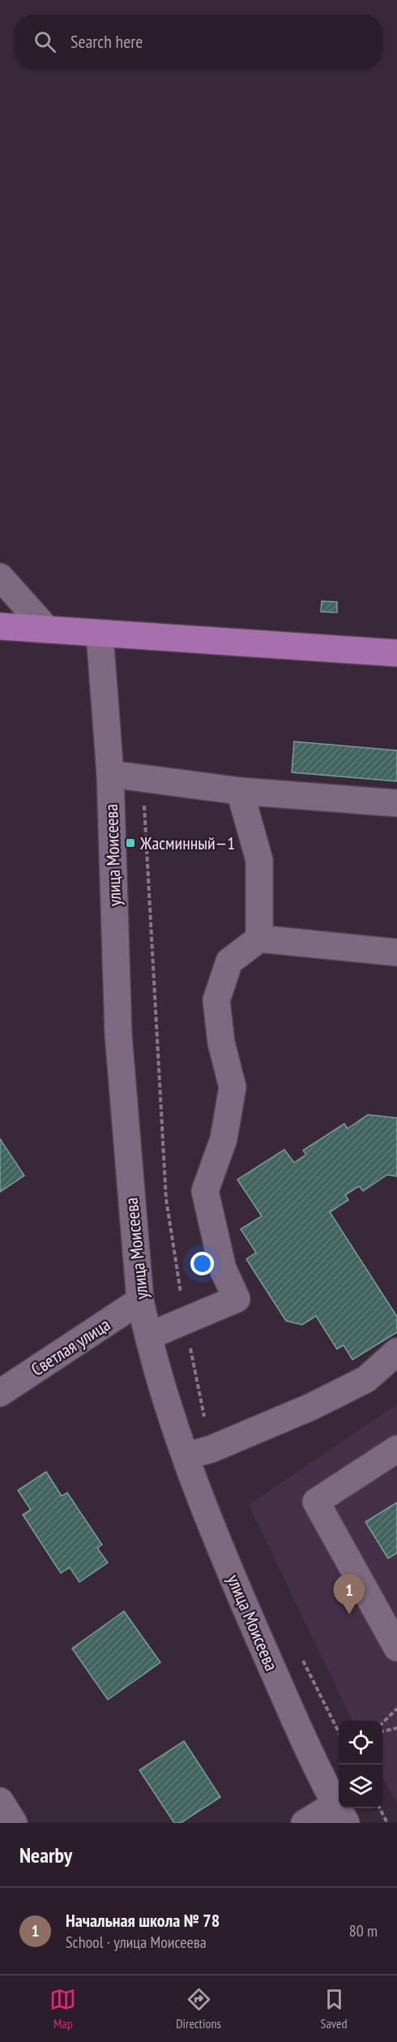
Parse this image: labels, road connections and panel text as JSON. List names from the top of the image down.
{
  "streets": {
    "street": ["улица Моисеева", "Светлая улица"]
  },
  "crossings": [
    ["улица Моисеева", "Светлая улица"]
  ],
  "places": {
    "transit": ["Жасминный—1"]
  },
  "page": {
    "search": "Search here",
    "pins": "1",
    "heading": "Nearby",
    "list": [
      {
        "mark": "1",
        "name": "Начальная школа № 78",
        "note": "School · улица Моисеева",
        "value": "80 m"
      }
    ],
    "nav": ["Map", "Directions", "Saved"]
  }
}
